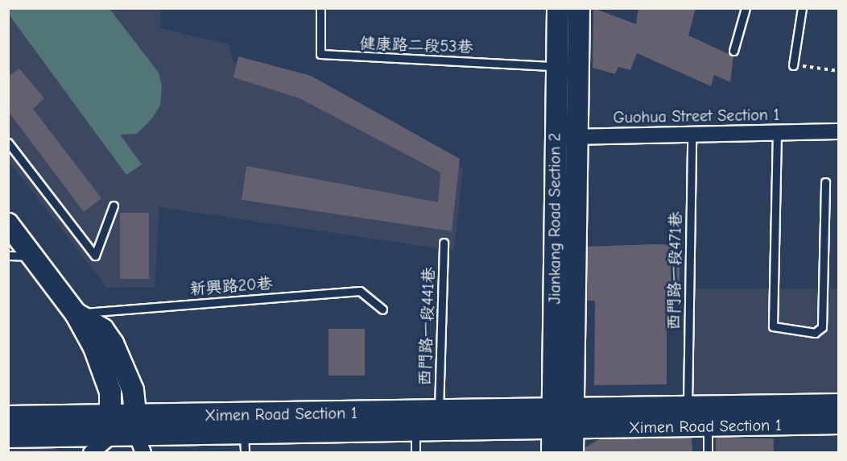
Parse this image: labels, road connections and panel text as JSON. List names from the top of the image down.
{
  "streets": {
    "street": ["Guohua Street Section 1", "Jiankang Road Section 2", "Ximen Road Section 1"],
    "lane": [
      "健康路二段53巷",
      "西門路一段471巷",
      "新興路20巷",
      "西門路一段441巷"
    ]
  },
  "crossings": [
    ["健康路二段53巷", "Jiankang Road Section 2"],
    ["Guohua Street Section 1", "Jiankang Road Section 2"],
    ["Guohua Street Section 1", "西門路一段471巷"],
    ["Jiankang Road Section 2", "Ximen Road Section 1"],
    ["西門路一段471巷", "Ximen Road Section 1"],
    ["西門路一段441巷", "Ximen Road Section 1"]
  ]
}
